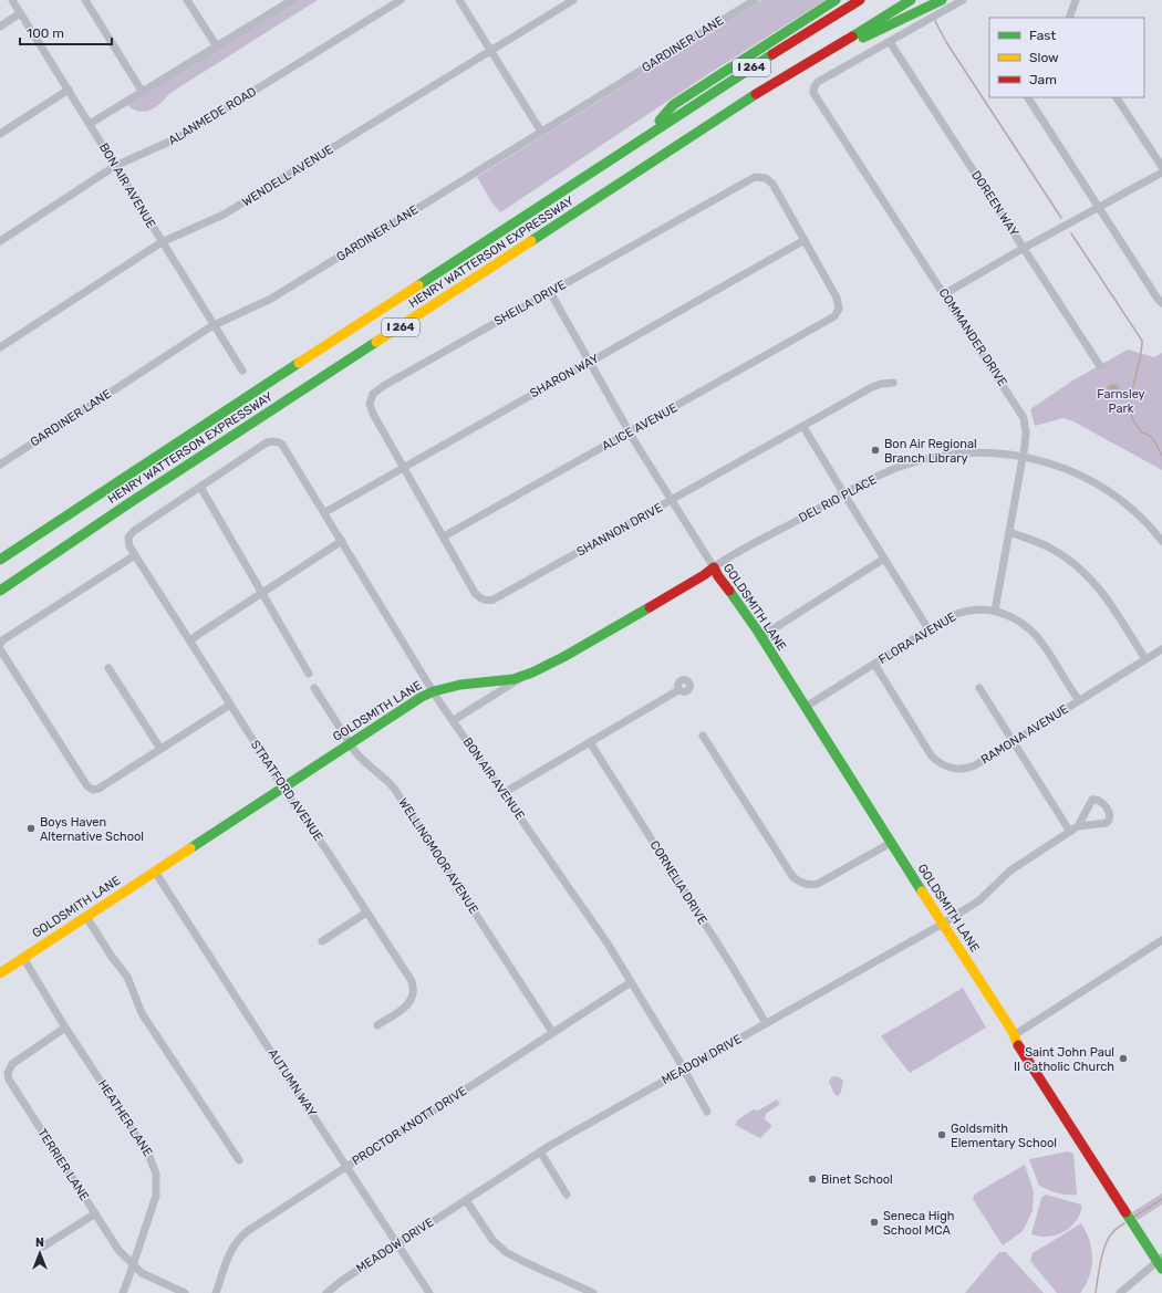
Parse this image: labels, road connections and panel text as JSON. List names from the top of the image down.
{
  "streets": {
    "main road": ["I 264", "HENRY WATTERSON EXPRESSWAY", "GOLDSMITH LANE"],
    "street": [
      "GARDINER LANE",
      "ALANMEDE ROAD",
      "WENDELL AVENUE",
      "BON AIR AVENUE",
      "DOREEN WAY",
      "SHEILA DRIVE",
      "COMMANDER DRIVE",
      "SHARON WAY",
      "ALICE AVENUE",
      "DEL RIO PLACE",
      "SHANNON DRIVE",
      "FLORA AVENUE",
      "RAMONA AVENUE",
      "STRATFORD AVENUE",
      "WELLINGMOOR AVENUE",
      "CORNELIA DRIVE",
      "MEADOW DRIVE",
      "AUTUMN WAY",
      "HEATHER LANE",
      "PROCTOR KNOTT DRIVE",
      "TERRIER LANE"
    ]
  },
  "crossings": [
    ["GARDINER LANE", "BON AIR AVENUE"],
    ["ALANMEDE ROAD", "BON AIR AVENUE"],
    ["WENDELL AVENUE", "BON AIR AVENUE"],
    ["BON AIR AVENUE", "SHARON WAY"],
    ["BON AIR AVENUE", "GOLDSMITH LANE"],
    ["BON AIR AVENUE", "STRATFORD AVENUE"],
    ["BON AIR AVENUE", "MEADOW DRIVE"],
    ["BON AIR AVENUE", "PROCTOR KNOTT DRIVE"],
    ["DOREEN WAY", "COMMANDER DRIVE"],
    ["SHEILA DRIVE", "SHARON WAY"],
    ["SHEILA DRIVE", "ALICE AVENUE"],
    ["SHEILA DRIVE", "SHANNON DRIVE"],
    ["COMMANDER DRIVE", "DEL RIO PLACE"],
    ["COMMANDER DRIVE", "FLORA AVENUE"],
    ["SHARON WAY", "ALICE AVENUE"],
    ["SHARON WAY", "SHANNON DRIVE"],
    ["ALICE AVENUE", "SHANNON DRIVE"],
    ["DEL RIO PLACE", "GOLDSMITH LANE"],
    ["GOLDSMITH LANE", "FLORA AVENUE"],
    ["GOLDSMITH LANE", "STRATFORD AVENUE"],
    ["GOLDSMITH LANE", "WELLINGMOOR AVENUE"],
    ["GOLDSMITH LANE", "MEADOW DRIVE"],
    ["GOLDSMITH LANE", "AUTUMN WAY"],
    ["GOLDSMITH LANE", "HEATHER LANE"],
    ["FLORA AVENUE", "RAMONA AVENUE"],
    ["WELLINGMOOR AVENUE", "PROCTOR KNOTT DRIVE"],
    ["CORNELIA DRIVE", "MEADOW DRIVE"],
    ["MEADOW DRIVE", "AUTUMN WAY"],
    ["AUTUMN WAY", "PROCTOR KNOTT DRIVE"],
    ["HEATHER LANE", "TERRIER LANE"]
  ],
  "parks": ["Farnsley Park"],
  "places": [
    "Bon Air Regional Branch Library",
    "Boys Haven Alternative School",
    "Saint John Paul II Catholic Church",
    "Goldsmith Elementary School",
    "Binet School",
    "Seneca High School MCA"
  ],
  "legend": ["Fast", "Slow", "Jam"],
  "scale_bar": "100 m",
  "north": "top"
}
